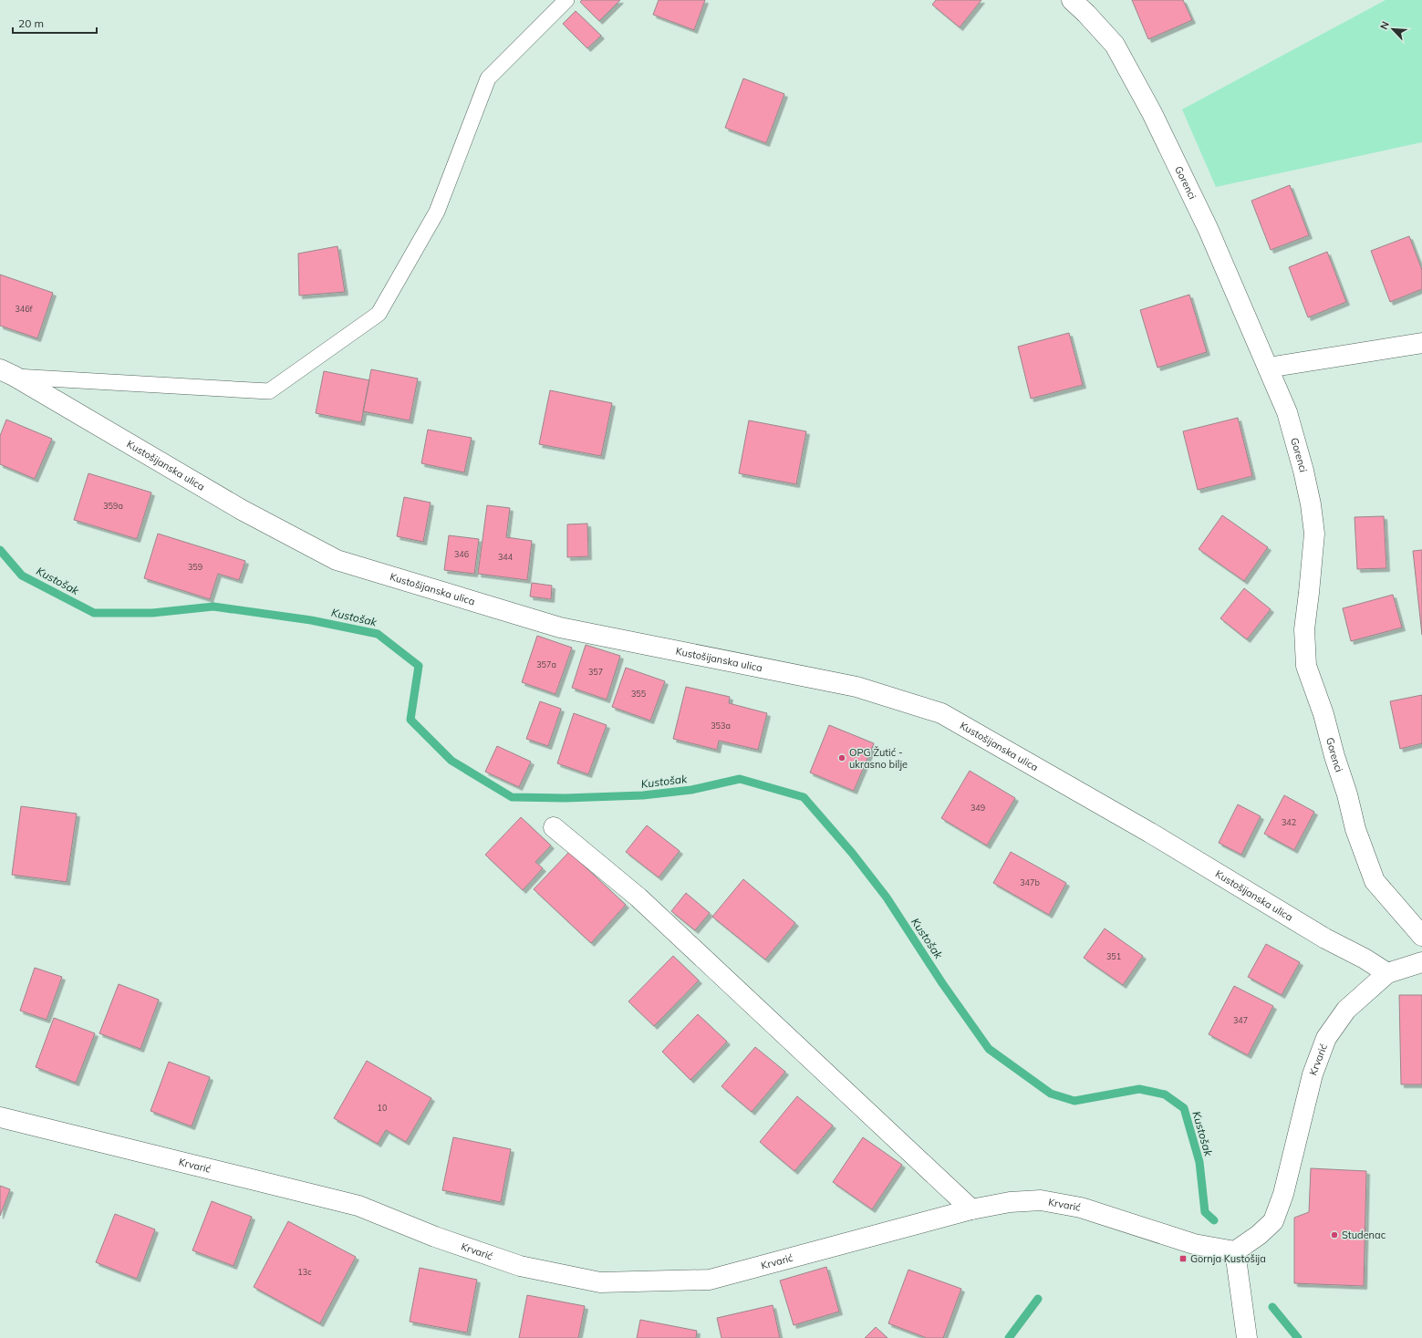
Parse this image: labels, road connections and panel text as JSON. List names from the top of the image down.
{
  "streets": {
    "street": ["Gorenci", "Kustošijanska ulica", "Krvarić"]
  },
  "crossings": [
    ["Kustošijanska ulica", "Krvarić"]
  ],
  "water": ["Kustošak"],
  "places": {
    "other": ["OPG Žutić - ukrasno bilje", "Studenac"],
    "transit": ["Gornja Kustošija"]
  },
  "house_numbers": [
    "346f",
    "359a",
    "346",
    "344",
    "359",
    "357a",
    "357",
    "355",
    "353a",
    "349",
    "342",
    "347b",
    "351",
    "347",
    "10",
    "13c"
  ],
  "scale_bar": "20 m",
  "north": "top left"
}
